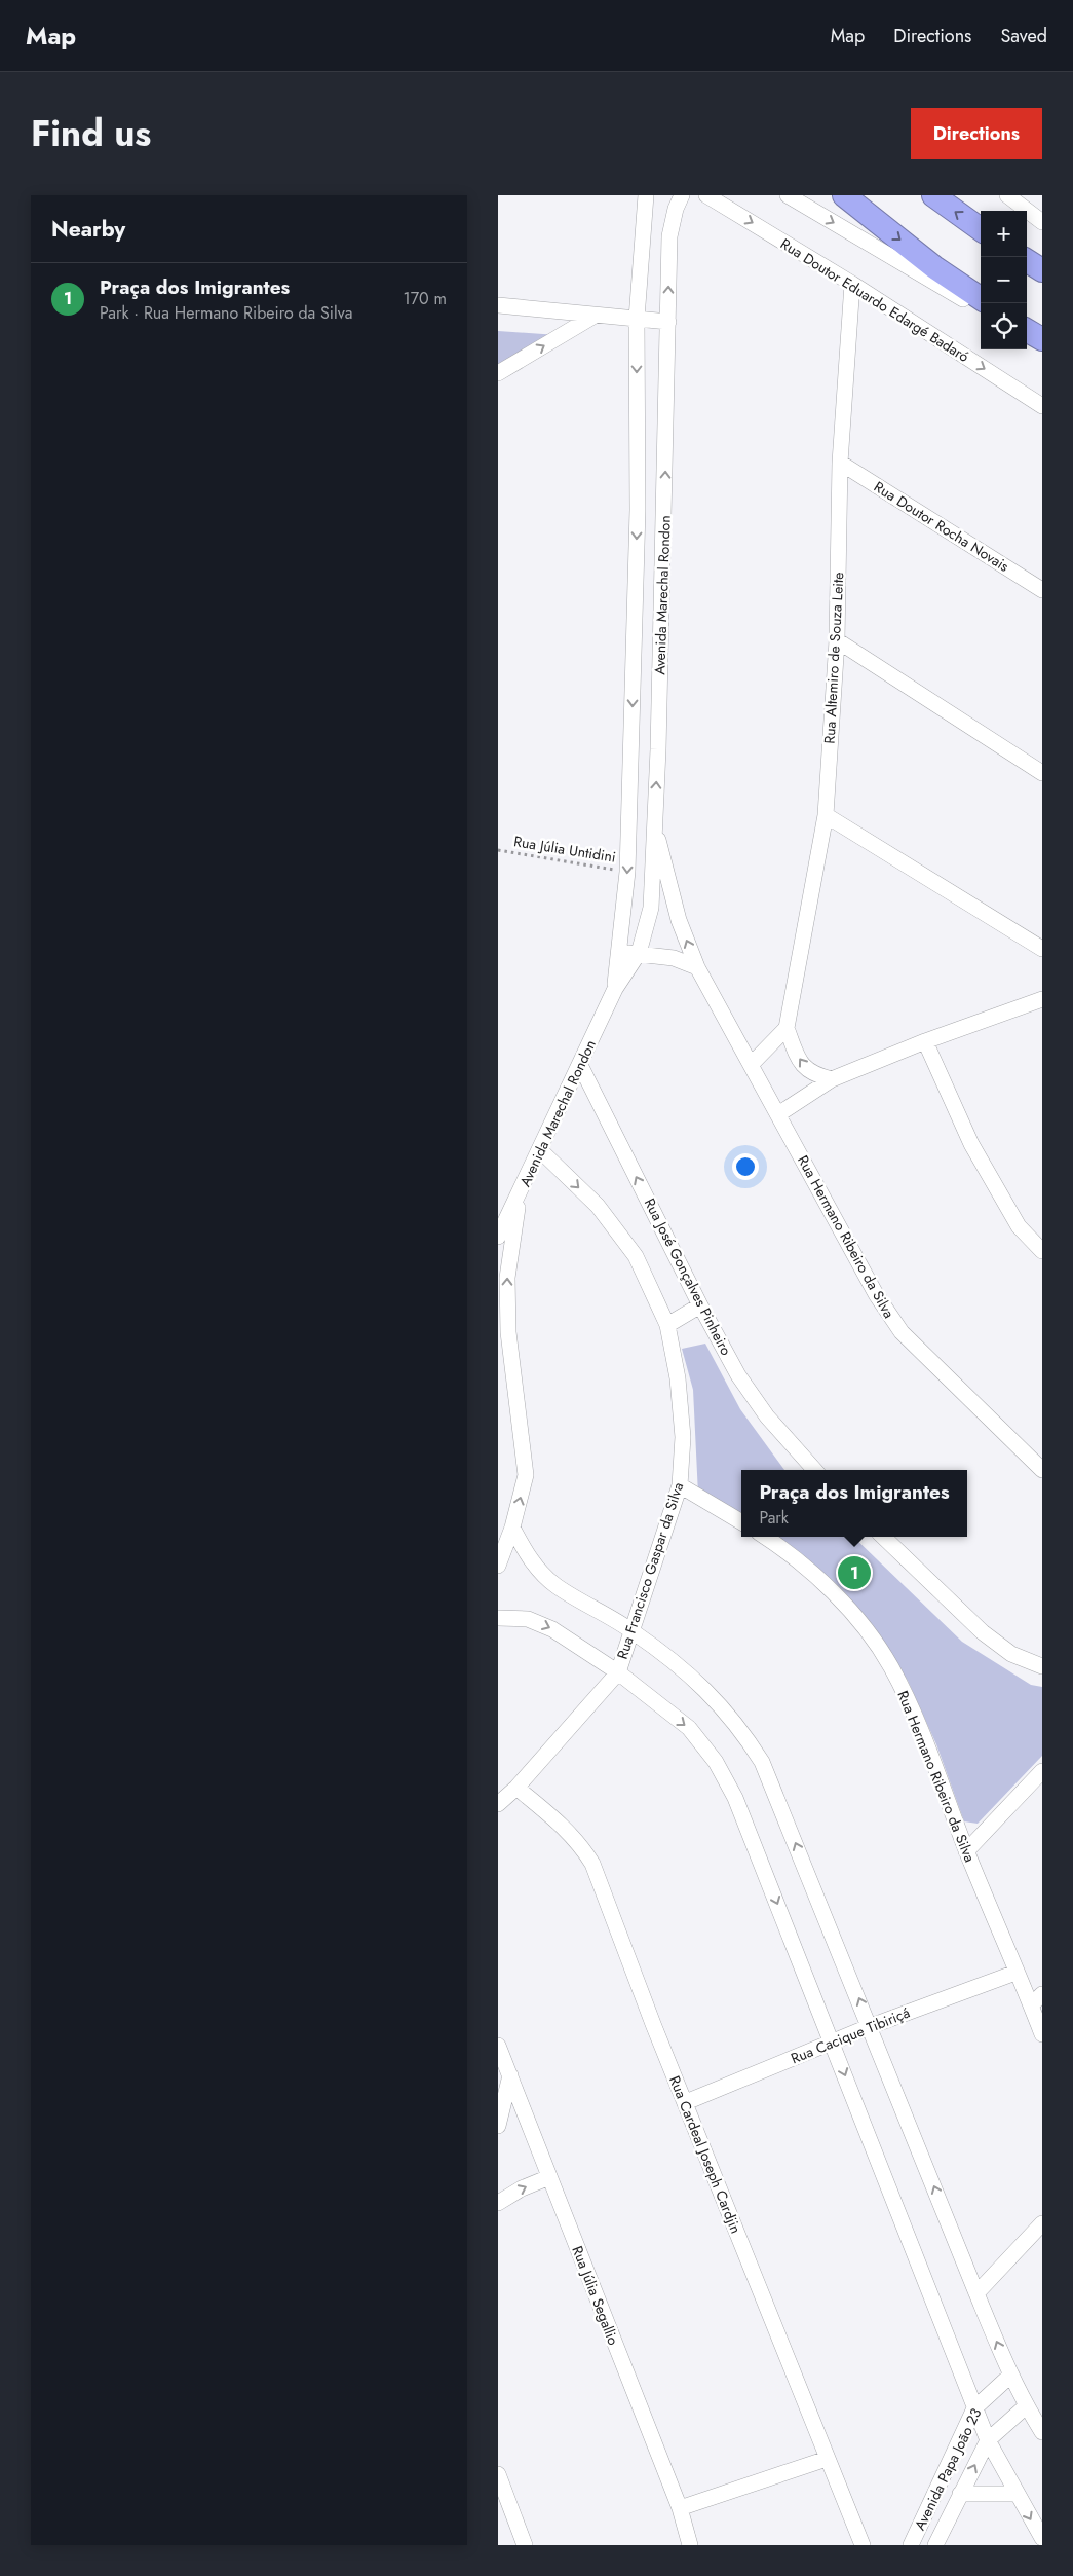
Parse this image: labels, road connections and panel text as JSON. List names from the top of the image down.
{
  "streets": {
    "street": [
      "Rua Doutor Eduardo Edargé Badaró",
      "Rua Doutor Rocha Novais",
      "Avenida Marechal Rondon",
      "Rua Altemiro de Souza Leite",
      "Rua Hermano Ribeiro da Silva",
      "Rua José Gonçalves Pinheiro",
      "Rua Francisco Gaspar da Silva",
      "Rua Cacique Tibiriçá",
      "Rua Cardeal Joseph Cardjin",
      "Rua Júlia Segallio",
      "Avenida Papa João 23"
    ],
    "path": ["Rua Júlia Untidini"]
  },
  "crossings": [
    ["Rua Doutor Eduardo Edargé Badaró", "Rua Altemiro de Souza Leite"],
    ["Rua Doutor Rocha Novais", "Rua Altemiro de Souza Leite"],
    ["Avenida Marechal Rondon", "Rua Júlia Untidini"],
    ["Avenida Marechal Rondon", "Rua Hermano Ribeiro da Silva"],
    ["Avenida Marechal Rondon", "Rua José Gonçalves Pinheiro"],
    ["Avenida Marechal Rondon", "Rua Francisco Gaspar da Silva"],
    ["Rua Hermano Ribeiro da Silva", "Rua Cacique Tibiriçá"],
    ["Rua Francisco Gaspar da Silva", "Rua Cardeal Joseph Cardjin"],
    ["Rua Cacique Tibiriçá", "Rua Cardeal Joseph Cardjin"]
  ],
  "one_way": ["Rua José Gonçalves Pinheiro"],
  "page": {
    "header": "Map",
    "nav": ["Map", "Directions", "Saved"],
    "title": "Find us",
    "buttons": "Directions",
    "heading": "Nearby",
    "map_buttons": ["+", "−"],
    "list": [
      {
        "mark": "1",
        "name": "Praça dos Imigrantes",
        "note": "Park · Rua Hermano Ribeiro da Silva",
        "value": "170 m"
      }
    ],
    "popup": ["Praça dos Imigrantes", "Park"],
    "pins": "1"
  }
}
